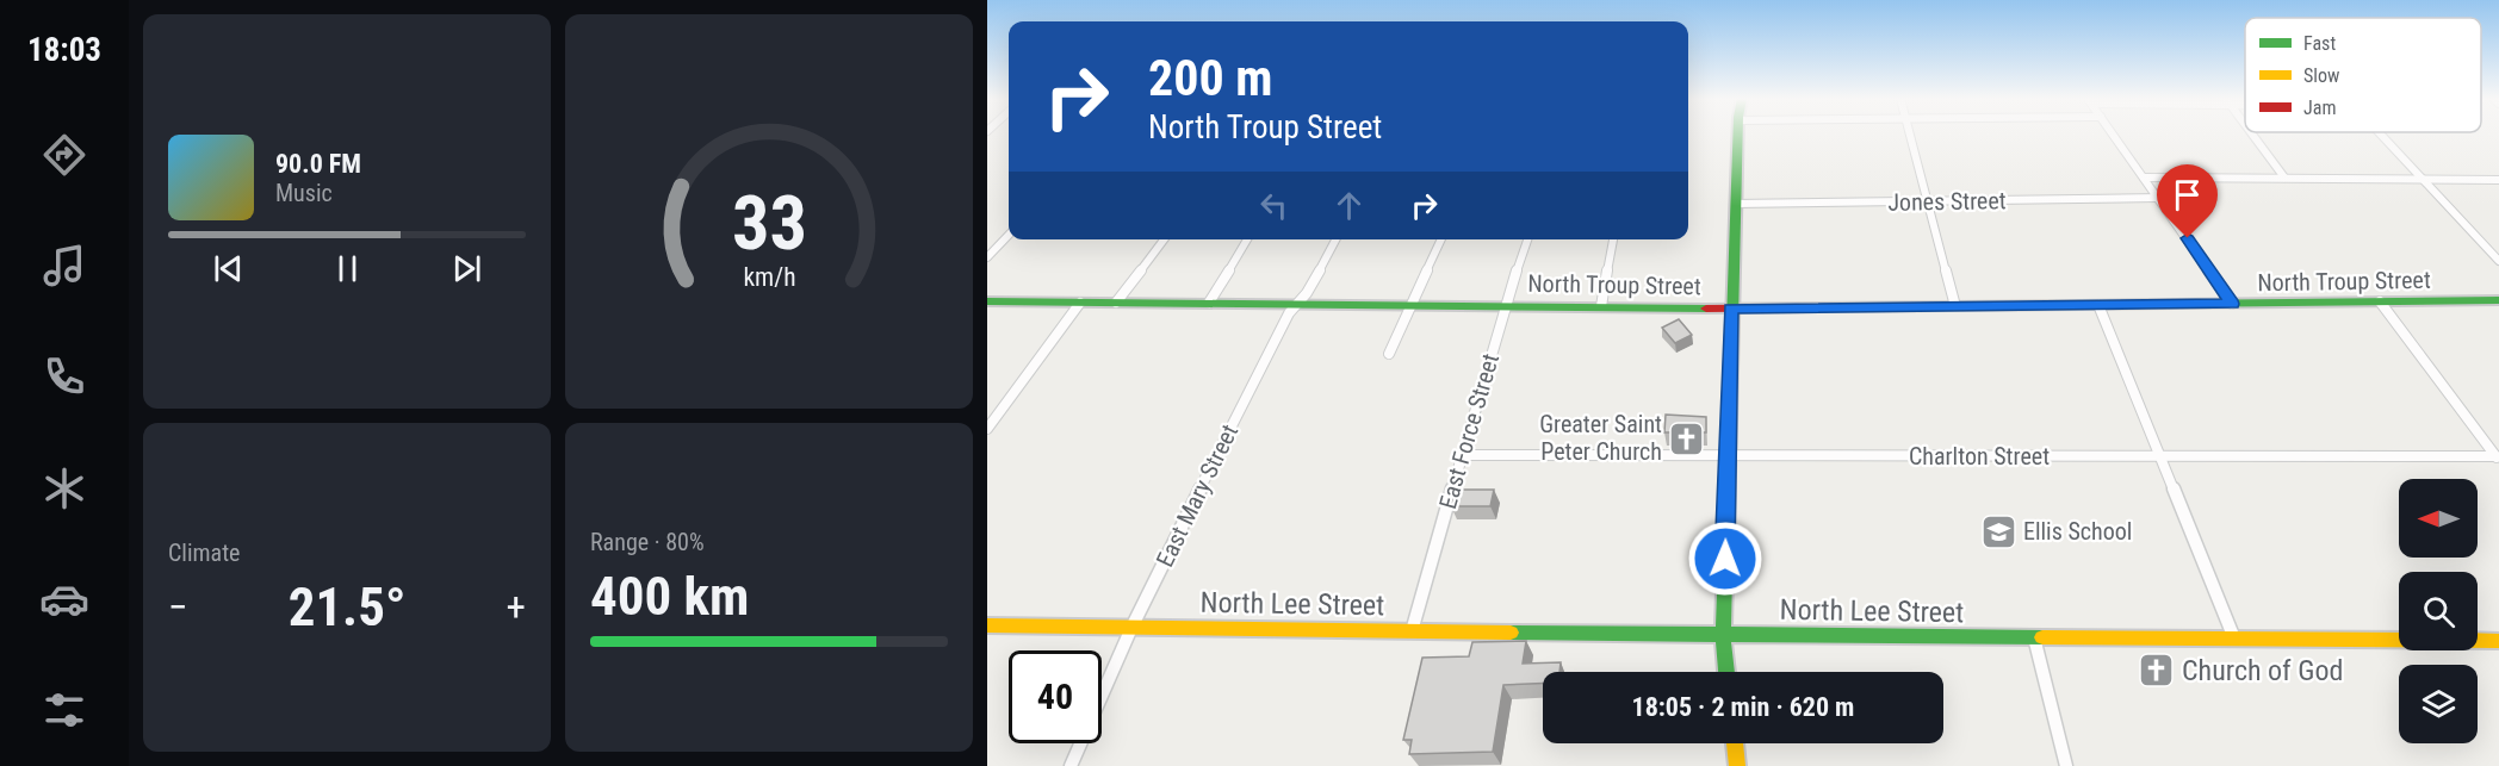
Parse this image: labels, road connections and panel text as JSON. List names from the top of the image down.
{
  "streets": {
    "street": [
      "Jones Street",
      "North Troup Street",
      "East Force Street",
      "Charlton Street",
      "East Mary Street",
      "North Lee Street"
    ]
  },
  "crossings": [
    ["North Troup Street", "East Force Street"],
    ["North Troup Street", "East Mary Street"],
    ["East Force Street", "Charlton Street"],
    ["East Force Street", "North Lee Street"],
    ["East Mary Street", "North Lee Street"]
  ],
  "places": {
    "church": ["Greater Saint Peter Church", "Church of God"],
    "school or university": ["Ellis School"]
  },
  "legend": ["Fast", "Slow", "Jam"],
  "north": "left",
  "page": {
    "tabs": "18:03",
    "turn": ["200 m", "North Troup Street"],
    "song": ["90.0 FM", "Music"],
    "tile": [
      "Climate",
      ["Range · 80%", "400 km"]
    ],
    "heat": ["−", "21.5°", "+"],
    "limit": "40",
    "trip": "18:05 · 2 min · 620 m",
    "gauge": ["33", "km/h"]
  }
}
